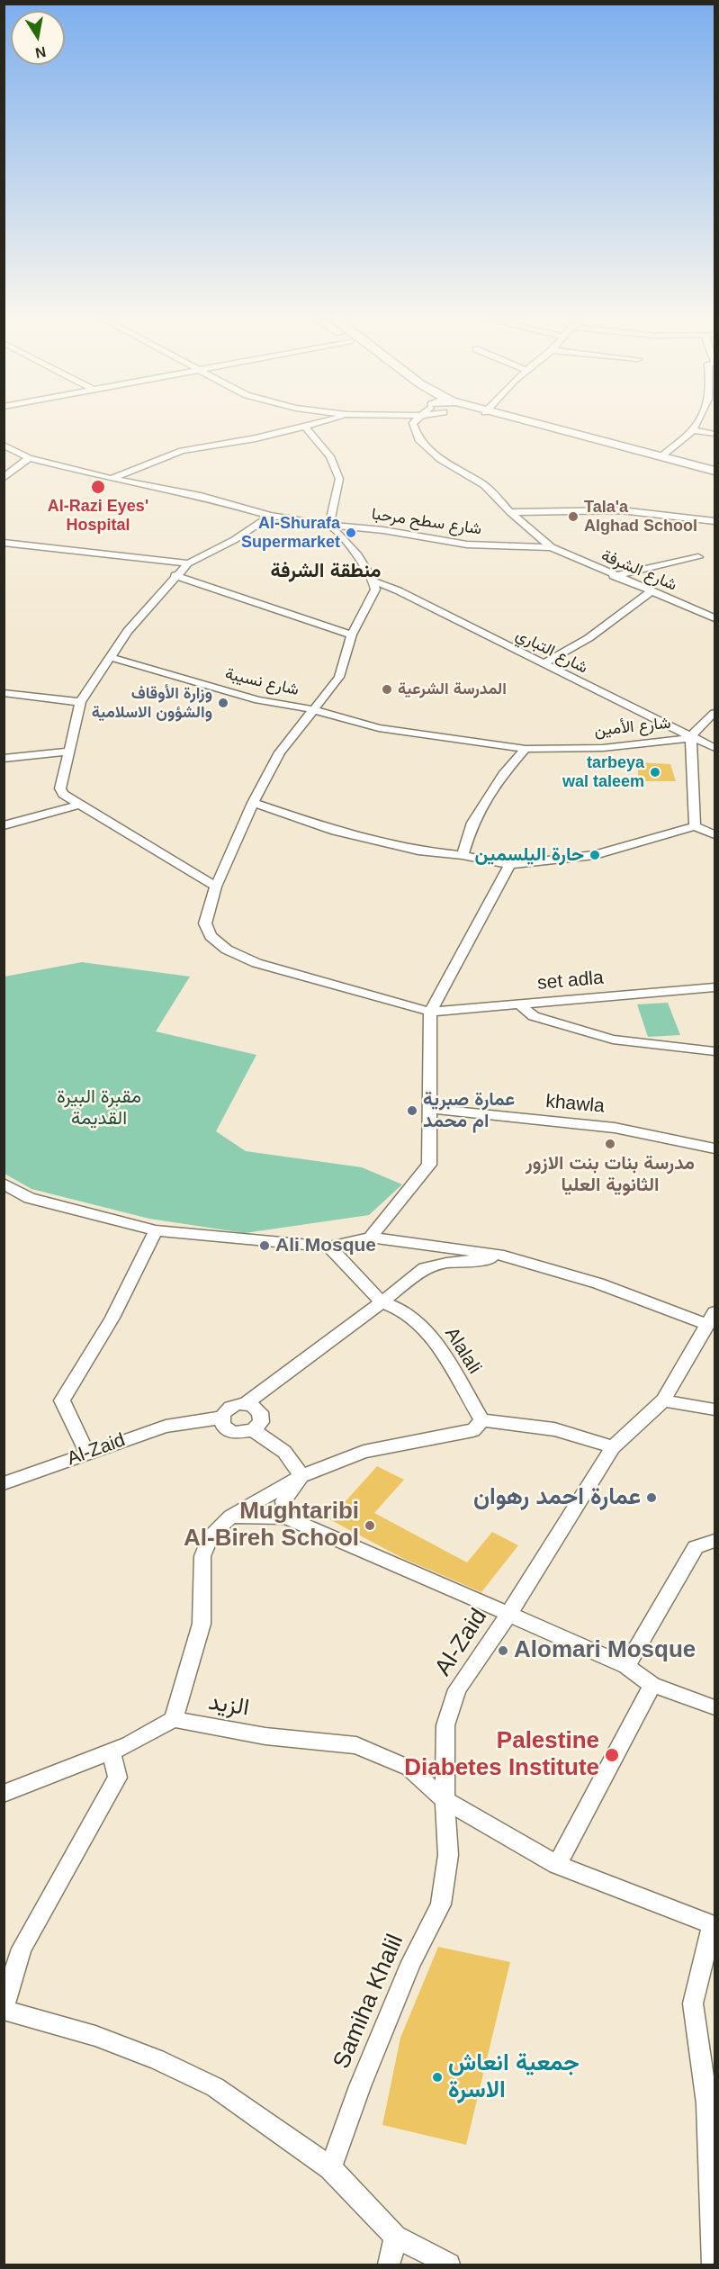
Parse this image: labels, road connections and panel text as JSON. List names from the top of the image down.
{
  "streets": {
    "street": [
      "شارع سطح مرحبا",
      "شارع الشرفة",
      "شارع التباري",
      "شارع نسيبة",
      "شارع الأمين",
      "set adla",
      "khawla",
      "Alalali",
      "Al-Zaid",
      "الزيد",
      "Samiha Khalil"
    ]
  },
  "crossings": [
    ["شارع سطح مرحبا", "شارع الشرفة"],
    ["شارع التباري", "شارع نسيبة"],
    ["شارع التباري", "شارع الأمين"],
    ["شارع نسيبة", "شارع الأمين"],
    ["Al-Zaid", "الزيد"],
    ["Al-Zaid", "Samiha Khalil"]
  ],
  "districts": ["منطقة الشرفة"],
  "parks": ["مقبرة البيرة القديمة"],
  "places": [
    "Al-Razi Eyes' Hospital",
    "Tala'a Alghad School",
    "Al-Shurafa Supermarket",
    "المدرسة الشرعية",
    "وزارة الأوقاف والشؤون الاسلامية",
    "tarbeya wal taleem",
    "حارة اليلسمين",
    "عمارة صبرية ام محمد",
    "مدرسة بنات بنت الازور الثانوية العليا",
    "Ali Mosque",
    "عمارة احمد رهوان",
    "Mughtaribi Al-Bireh School",
    "Alomari Mosque",
    "Palestine Diabetes Institute",
    "جمعية انعاش الاسرة"
  ],
  "north": "bottom"
}
